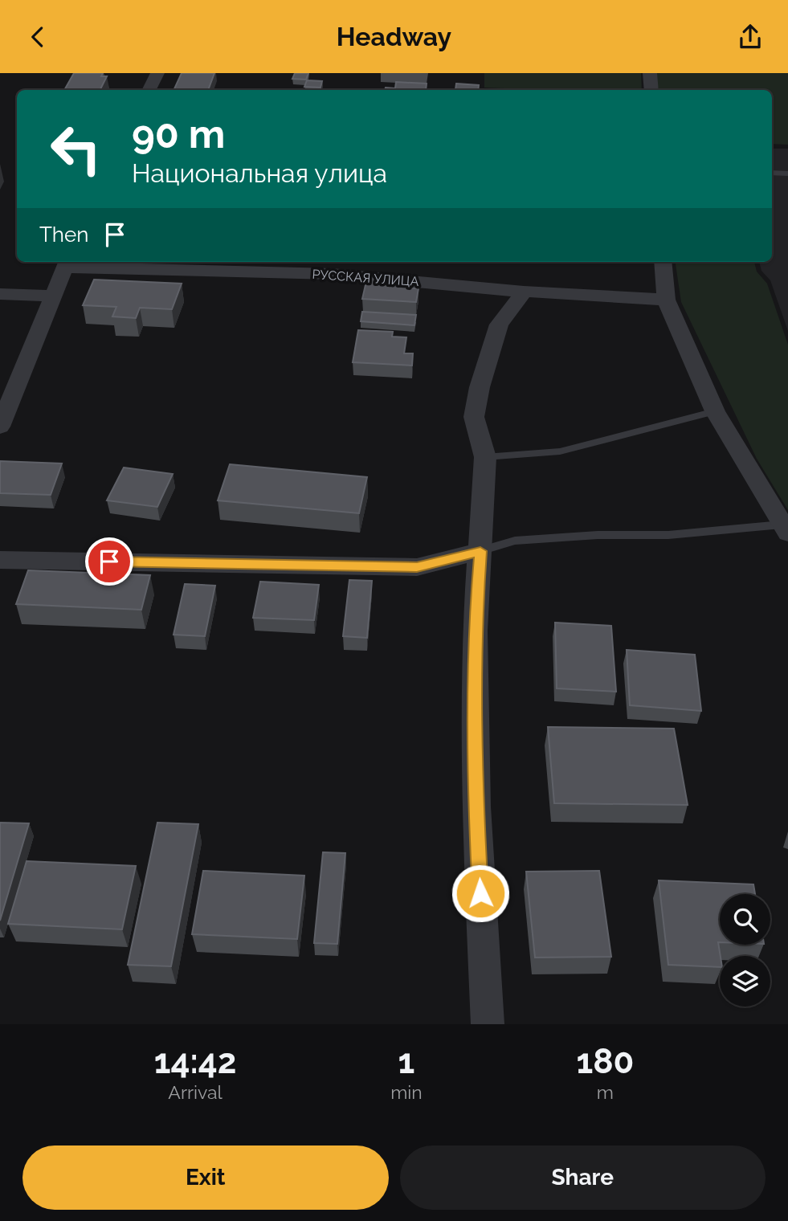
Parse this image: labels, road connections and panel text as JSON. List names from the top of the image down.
{
  "streets": {
    "street": ["РУССКАЯ УЛИЦА"]
  },
  "page": {
    "header": "Headway",
    "turn": ["90 m", "Национальная улица"],
    "then": "Then",
    "eta": [
      "14:42",
      "Arrival",
      "1",
      "min",
      "180",
      "m"
    ],
    "buttons": ["Exit", "Share"]
  }
}
